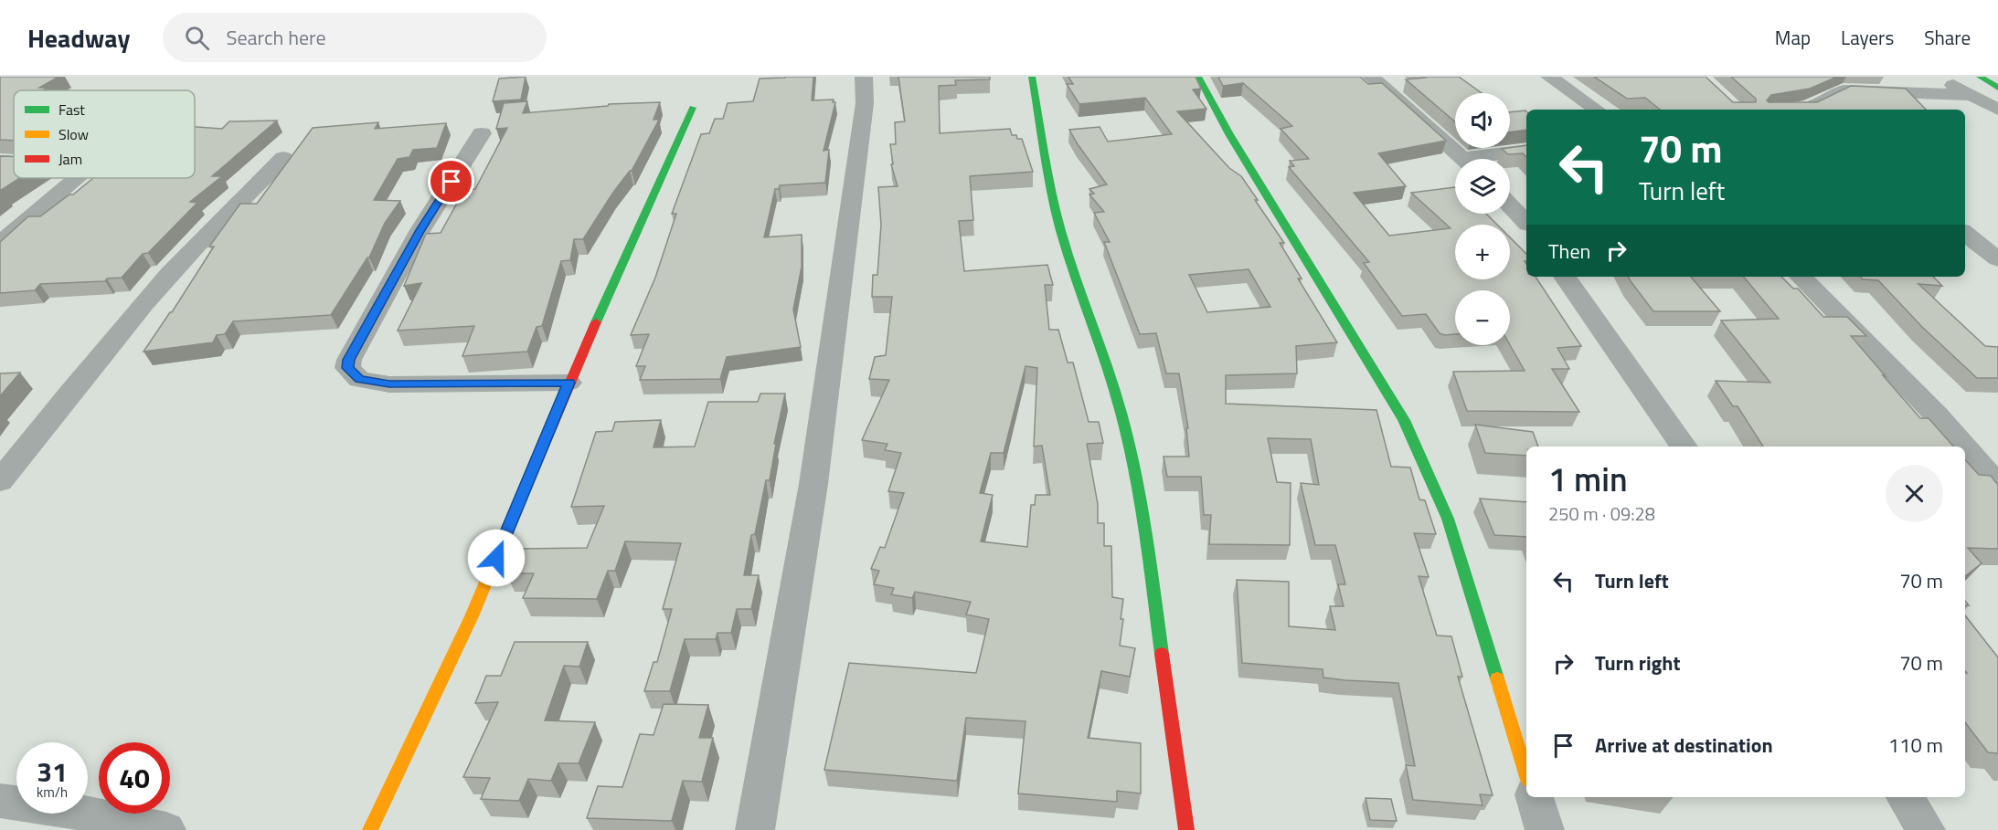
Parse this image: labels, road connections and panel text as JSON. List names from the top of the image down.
{
  "legend": ["Fast", "Slow", "Jam"],
  "page": {
    "header": "Headway",
    "search": "Search here",
    "nav": ["Map", "Layers", "Share"],
    "map_buttons": ["+", "−"],
    "turn": ["70 m", "Turn left"],
    "then": "Then",
    "heading": ["1 min", "250 m · 09:28"],
    "list": [
      {
        "name": "Turn left",
        "value": "70 m"
      },
      {
        "name": "Turn right",
        "value": "70 m"
      },
      {
        "name": "Arrive at destination",
        "value": "110 m"
      }
    ],
    "speed": "31 km/h",
    "limit": "40"
  }
}
